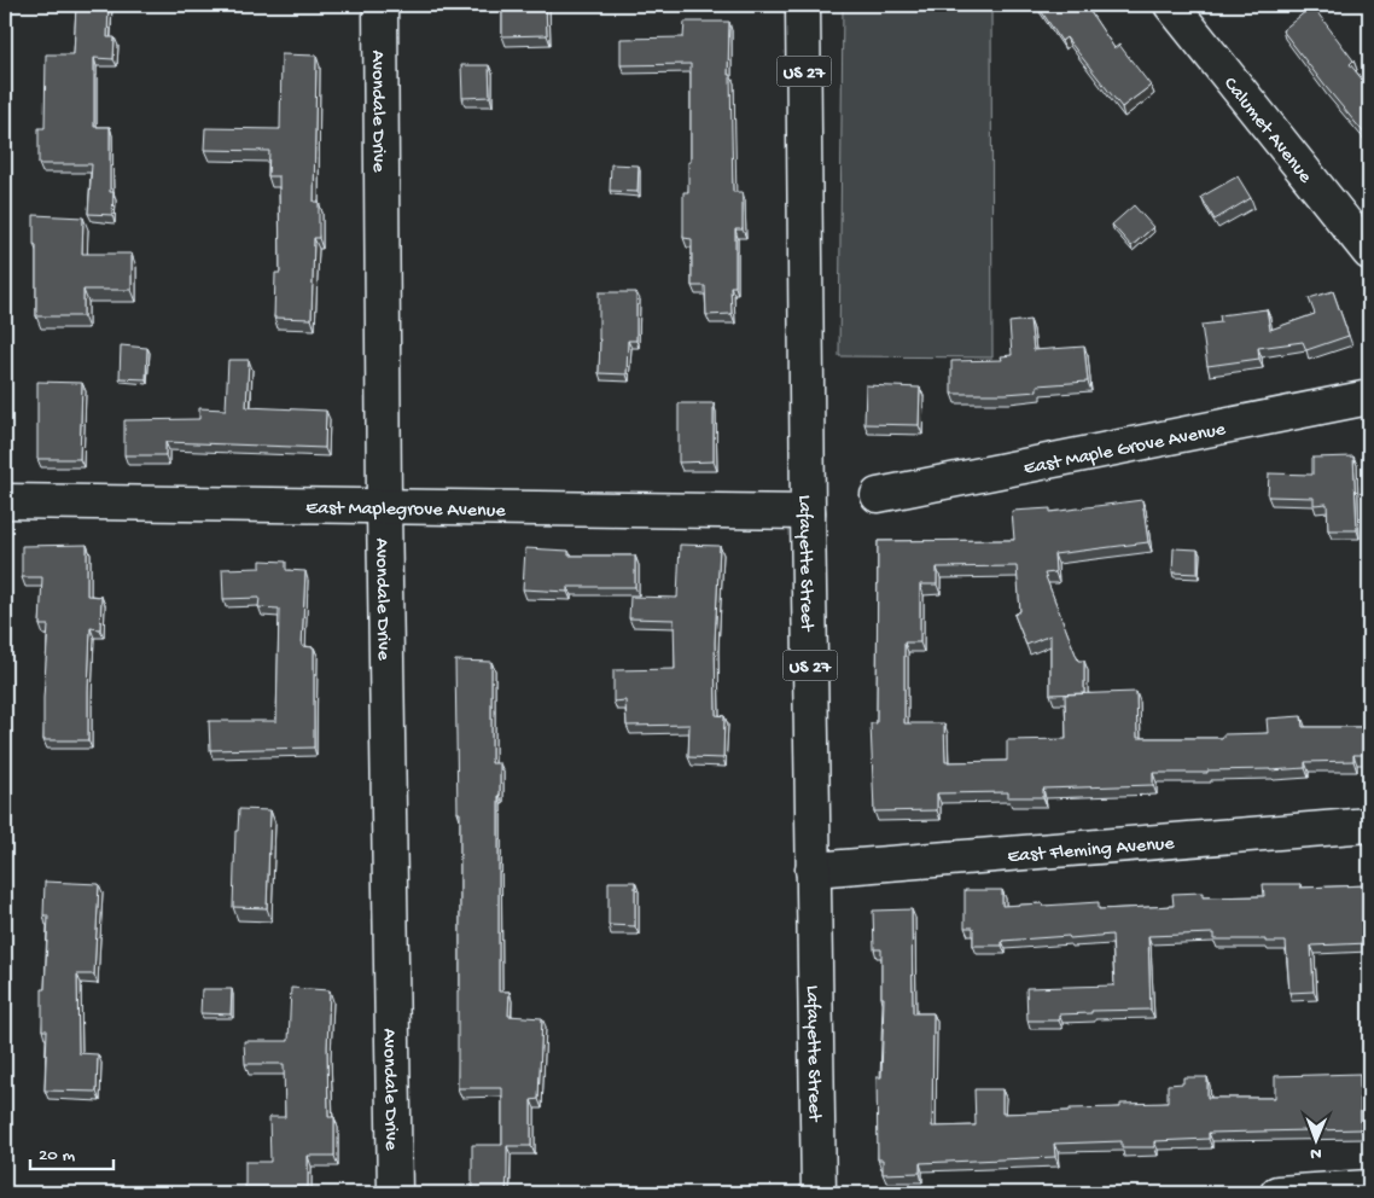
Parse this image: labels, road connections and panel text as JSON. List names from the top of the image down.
{
  "streets": {
    "main road": [
      "US 27",
      "Avondale Drive",
      "Calumet Avenue",
      "East Maple Grove Avenue",
      "East Maplegrove Avenue",
      "Lafayette Street",
      "East Fleming Avenue"
    ]
  },
  "crossings": [
    ["Avondale Drive", "East Maplegrove Avenue"],
    ["East Maplegrove Avenue", "Lafayette Street"],
    ["Lafayette Street", "East Fleming Avenue"]
  ],
  "scale_bar": "20 m",
  "north": "bottom"
}
